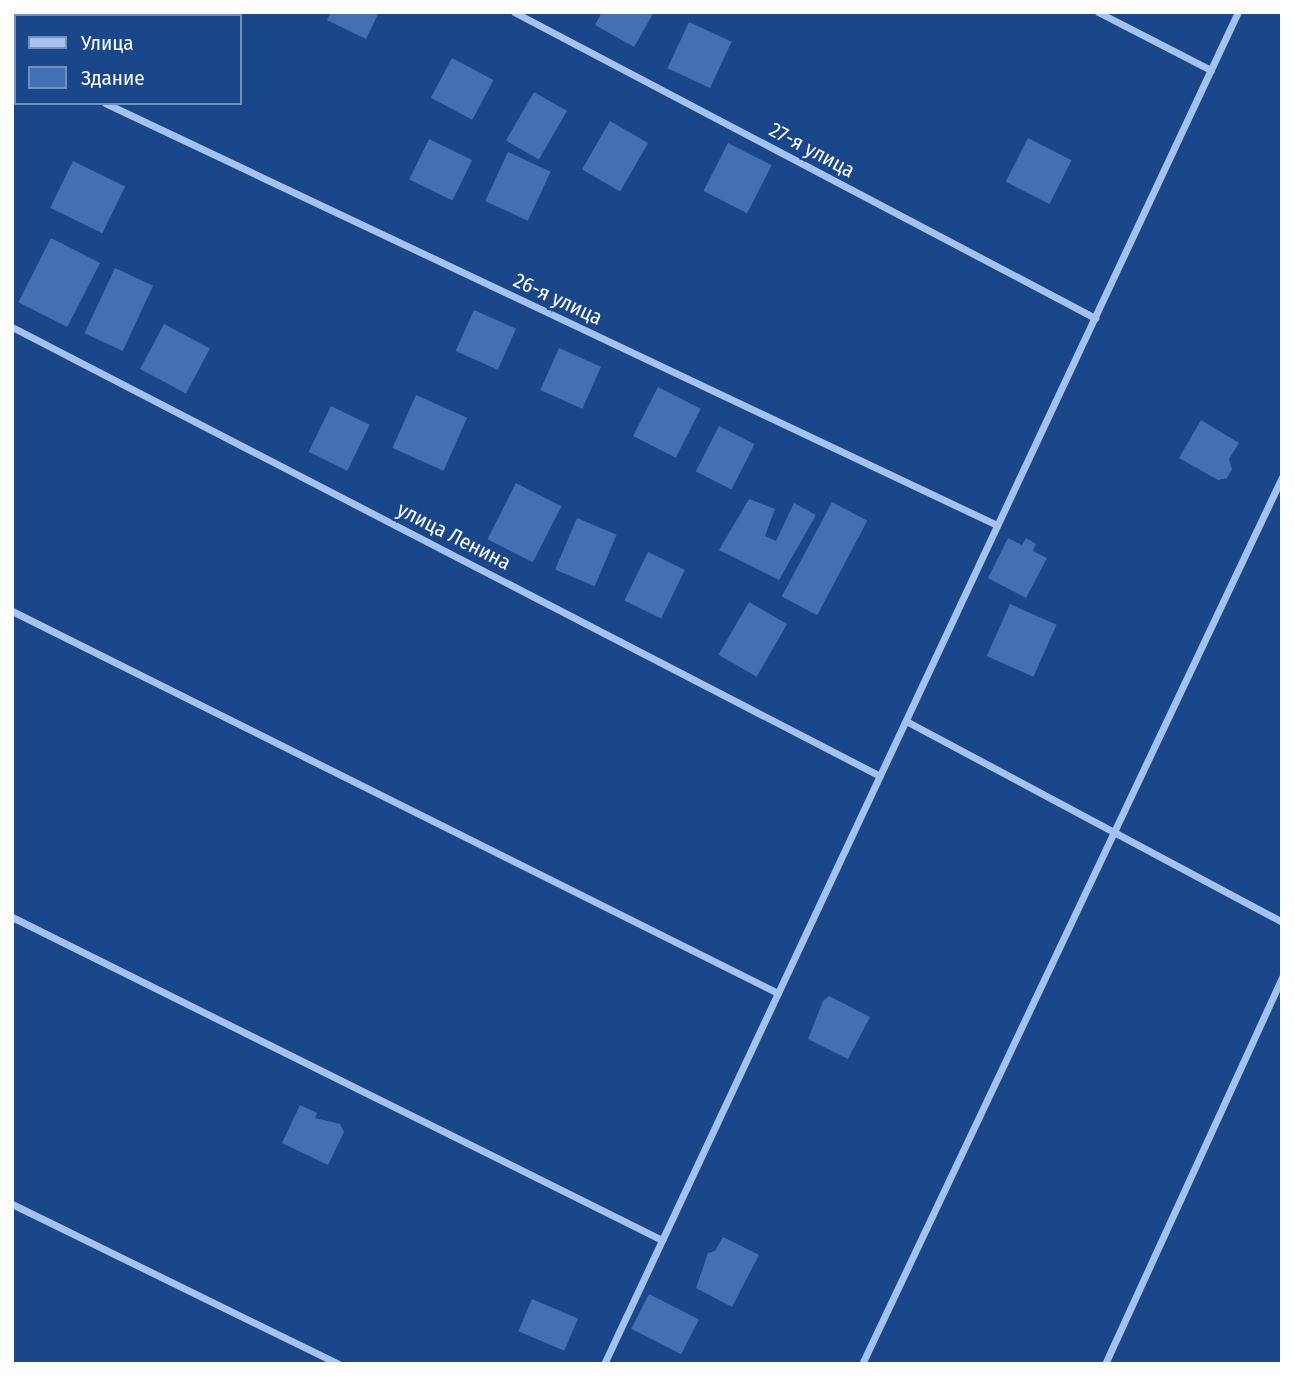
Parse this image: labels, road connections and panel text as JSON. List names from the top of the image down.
{
  "streets": {
    "street": ["27-я улица", "26-я улица", "улица Ленина"]
  },
  "legend": ["Улица", "Здание"]
}
